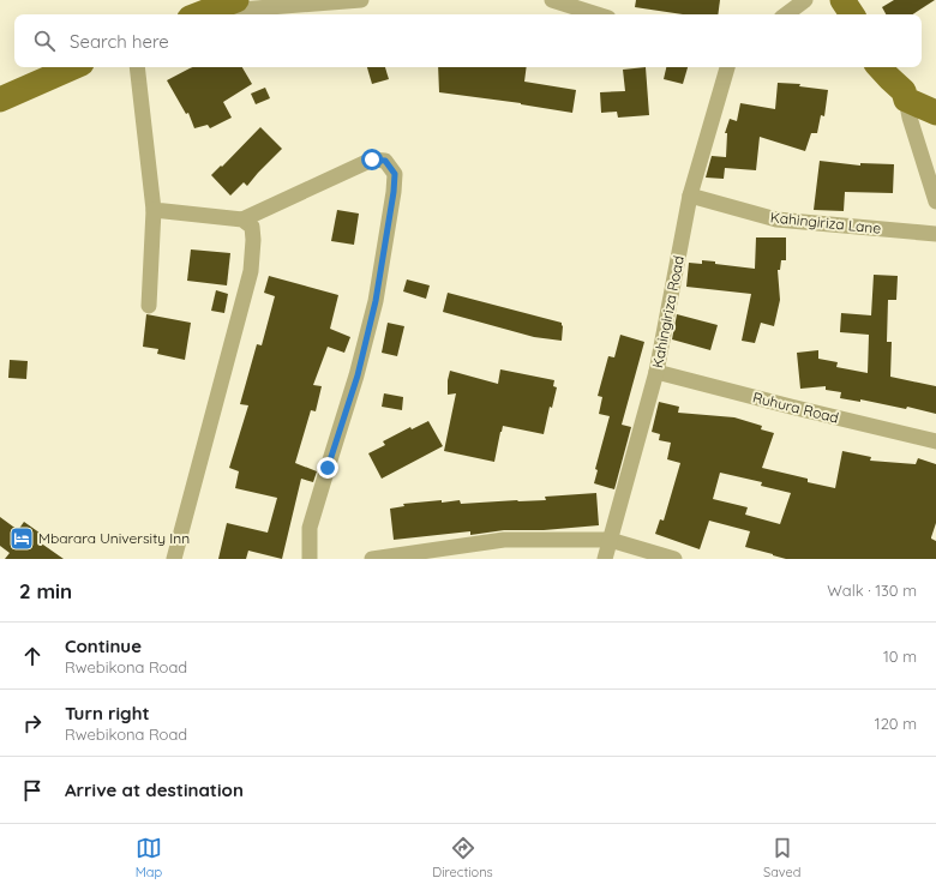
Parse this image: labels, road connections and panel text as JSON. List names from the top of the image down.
{
  "streets": {
    "street": ["Kahingiriza Lane", "Kahingiriza Road", "Ruhura Road"]
  },
  "crossings": [
    ["Kahingiriza Lane", "Kahingiriza Road"],
    ["Kahingiriza Road", "Ruhura Road"]
  ],
  "places": {
    "hotel": ["Mbarara University Inn"]
  },
  "page": {
    "search": "Search here",
    "heading": ["2 min", "Walk · 130 m"],
    "list": [
      ["Continue", "Rwebikona Road", "10 m"],
      ["Turn right", "Rwebikona Road", "120 m"],
      "Arrive at destination"
    ],
    "nav": ["Map", "Directions", "Saved"]
  }
}
